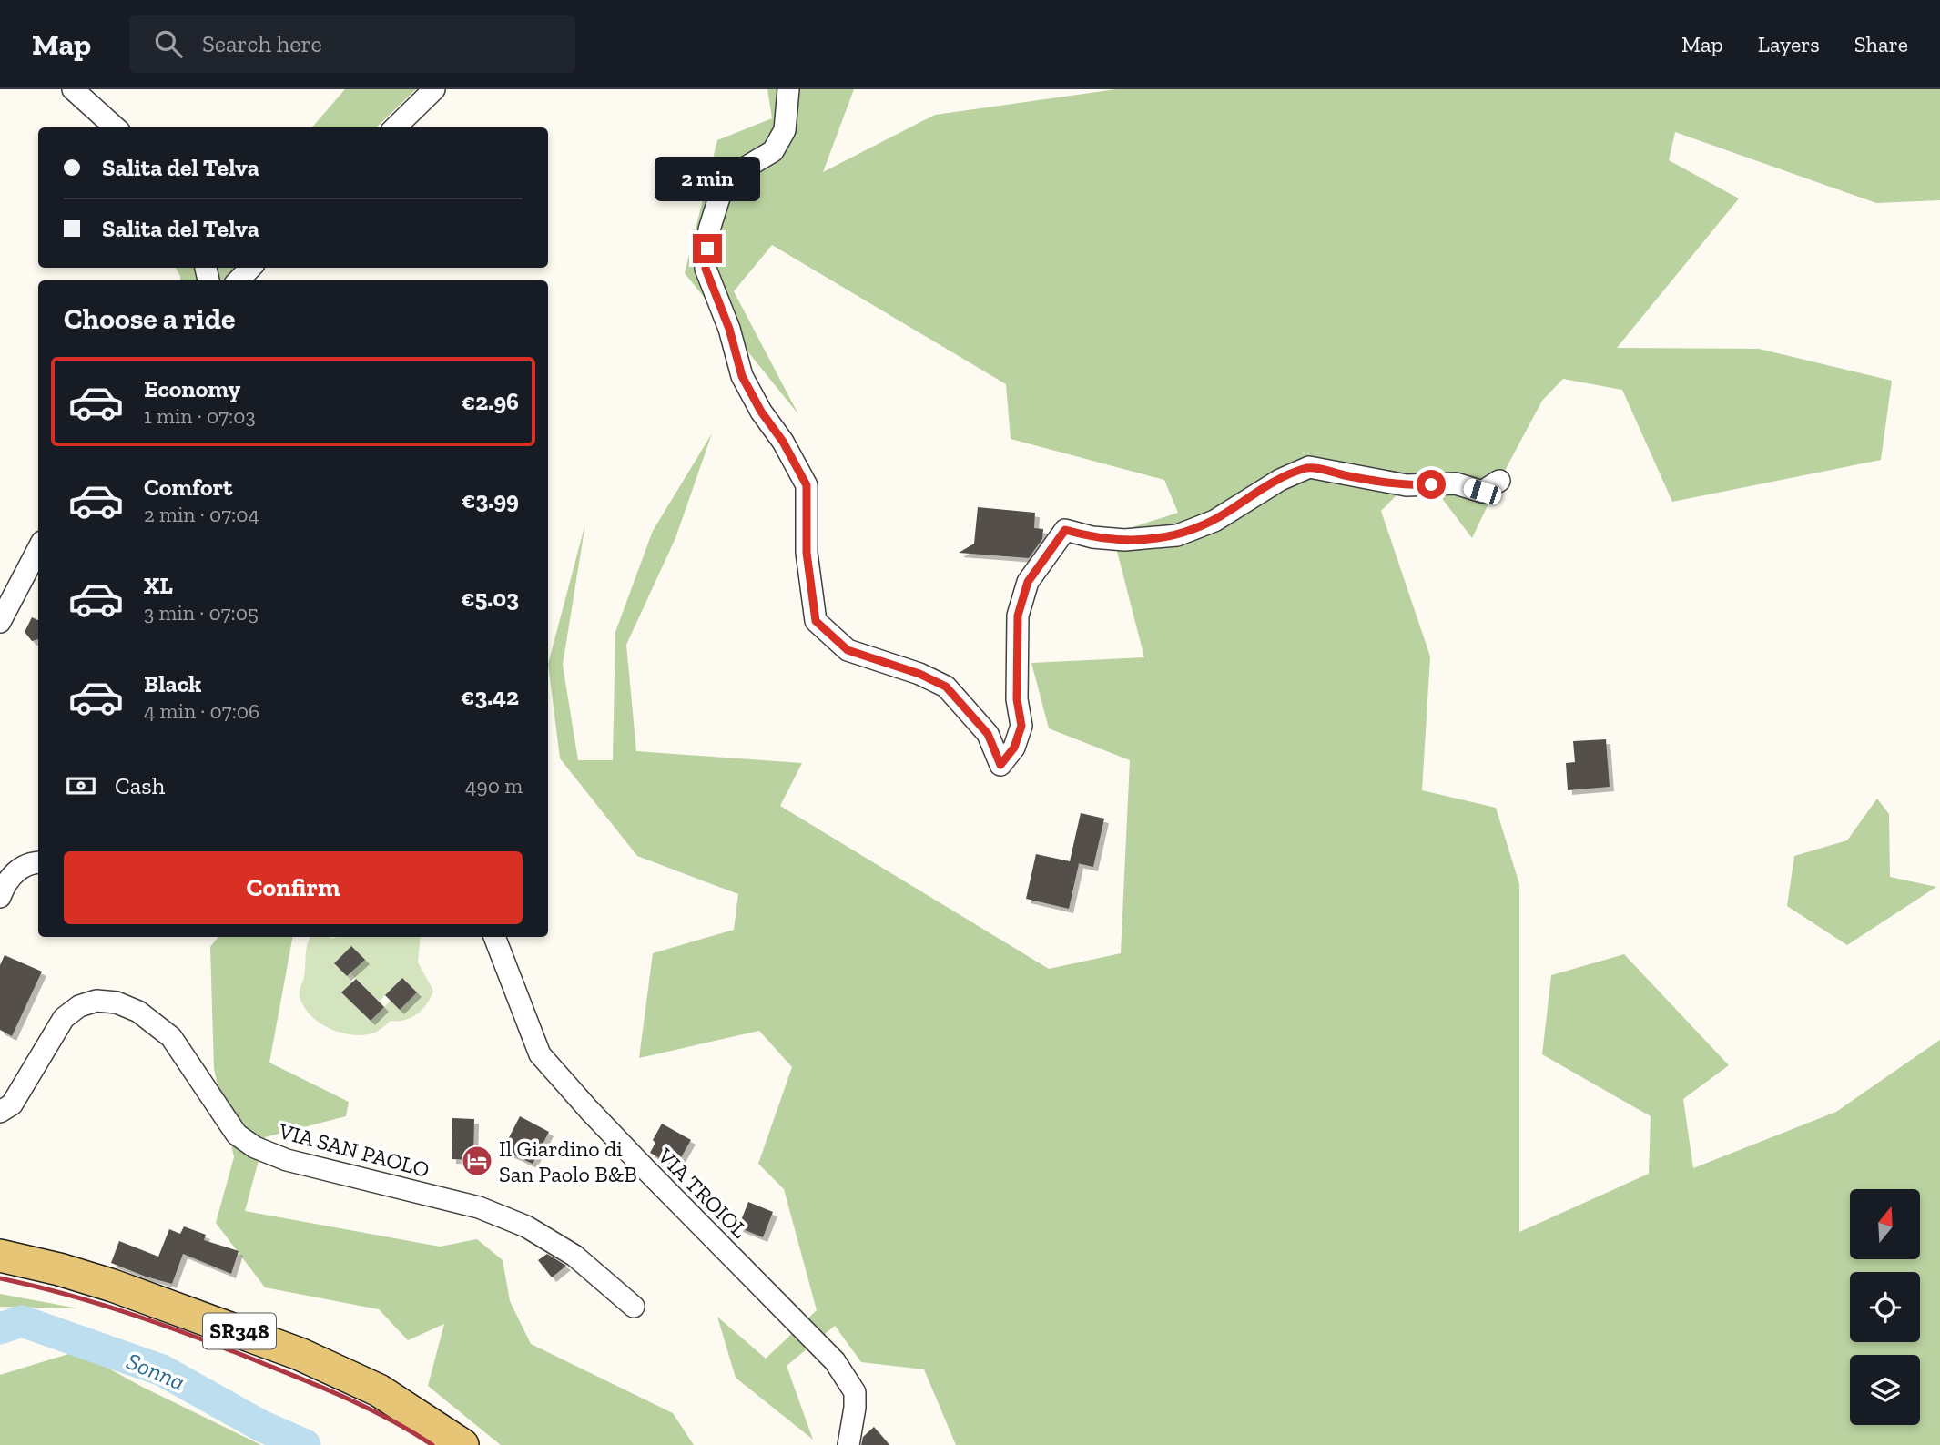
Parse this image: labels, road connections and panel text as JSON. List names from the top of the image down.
{
  "streets": {
    "main road": ["SR348"],
    "street": ["VIA SAN PAOLO", "VIA TROIOL"]
  },
  "water": ["Sonna"],
  "places": {
    "hotel": ["Il Giardino di San Paolo B&B"]
  },
  "north": "top",
  "page": {
    "header": "Map",
    "search": "Search here",
    "nav": ["Map", "Layers", "Share"],
    "banner": ["Salita del Telva", "Salita del Telva"],
    "bubble": "2 min",
    "heading": "Choose a ride",
    "list": [
      {
        "name": "Economy",
        "note": "1 min · 07:03",
        "value": "€2.96"
      },
      {
        "name": "Comfort",
        "note": "2 min · 07:04",
        "value": "€3.99"
      },
      {
        "name": "XL",
        "note": "3 min · 07:05",
        "value": "€5.03"
      },
      {
        "name": "Black",
        "note": "4 min · 07:06",
        "value": "€3.42"
      }
    ],
    "pay": ["Cash", "490 m"],
    "buttons": "Confirm"
  }
}
